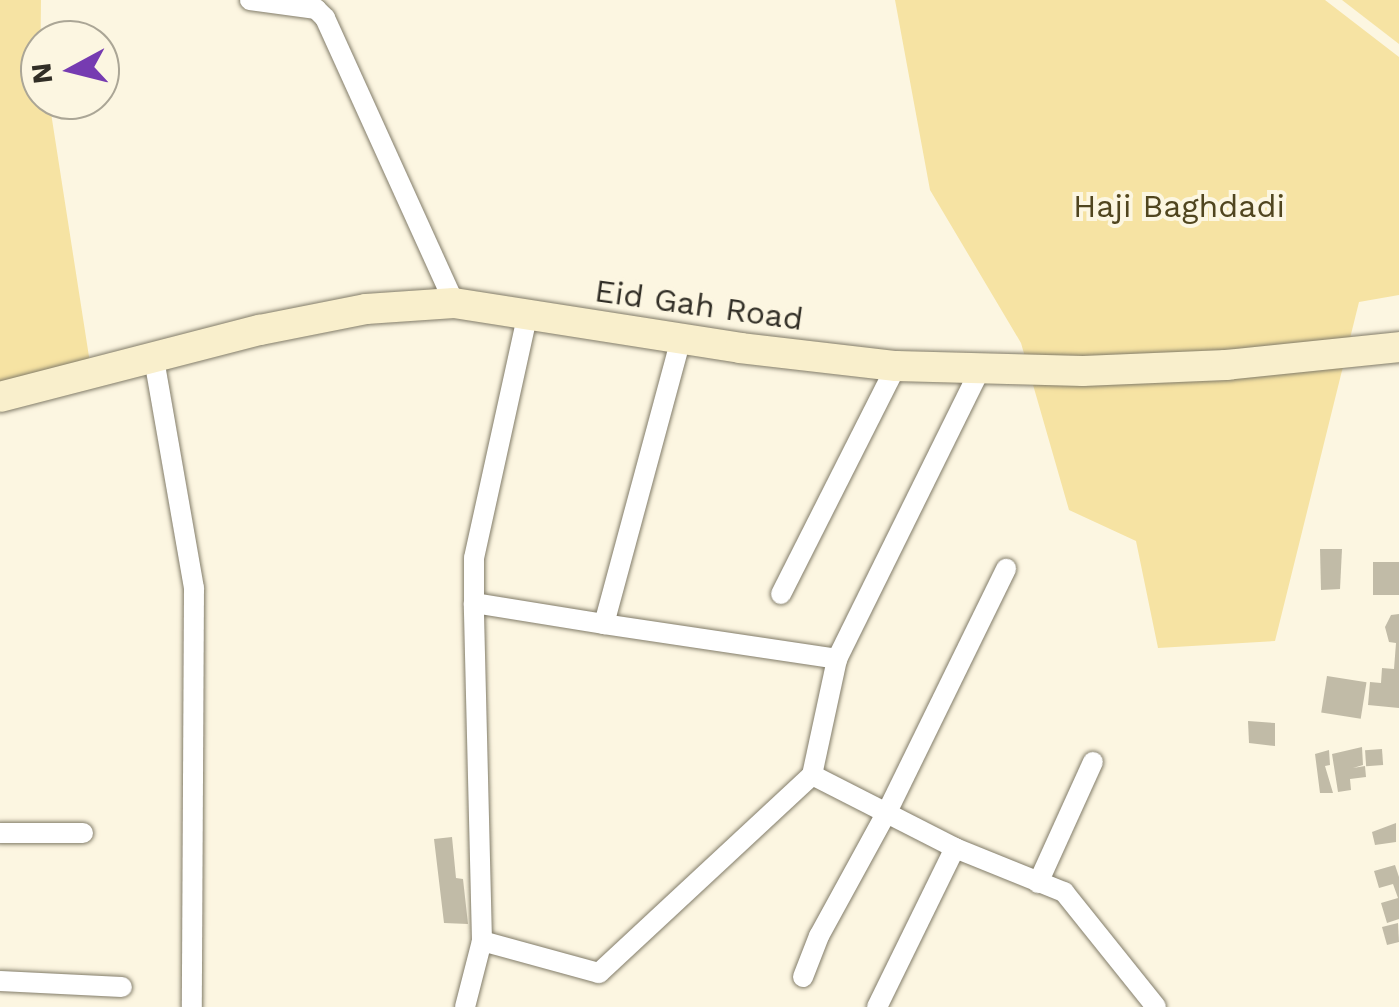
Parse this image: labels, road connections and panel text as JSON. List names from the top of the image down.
{
  "streets": {
    "main road": ["Eid Gah Road"]
  },
  "parks": ["Haji Baghdadi"],
  "north": "left"
}
